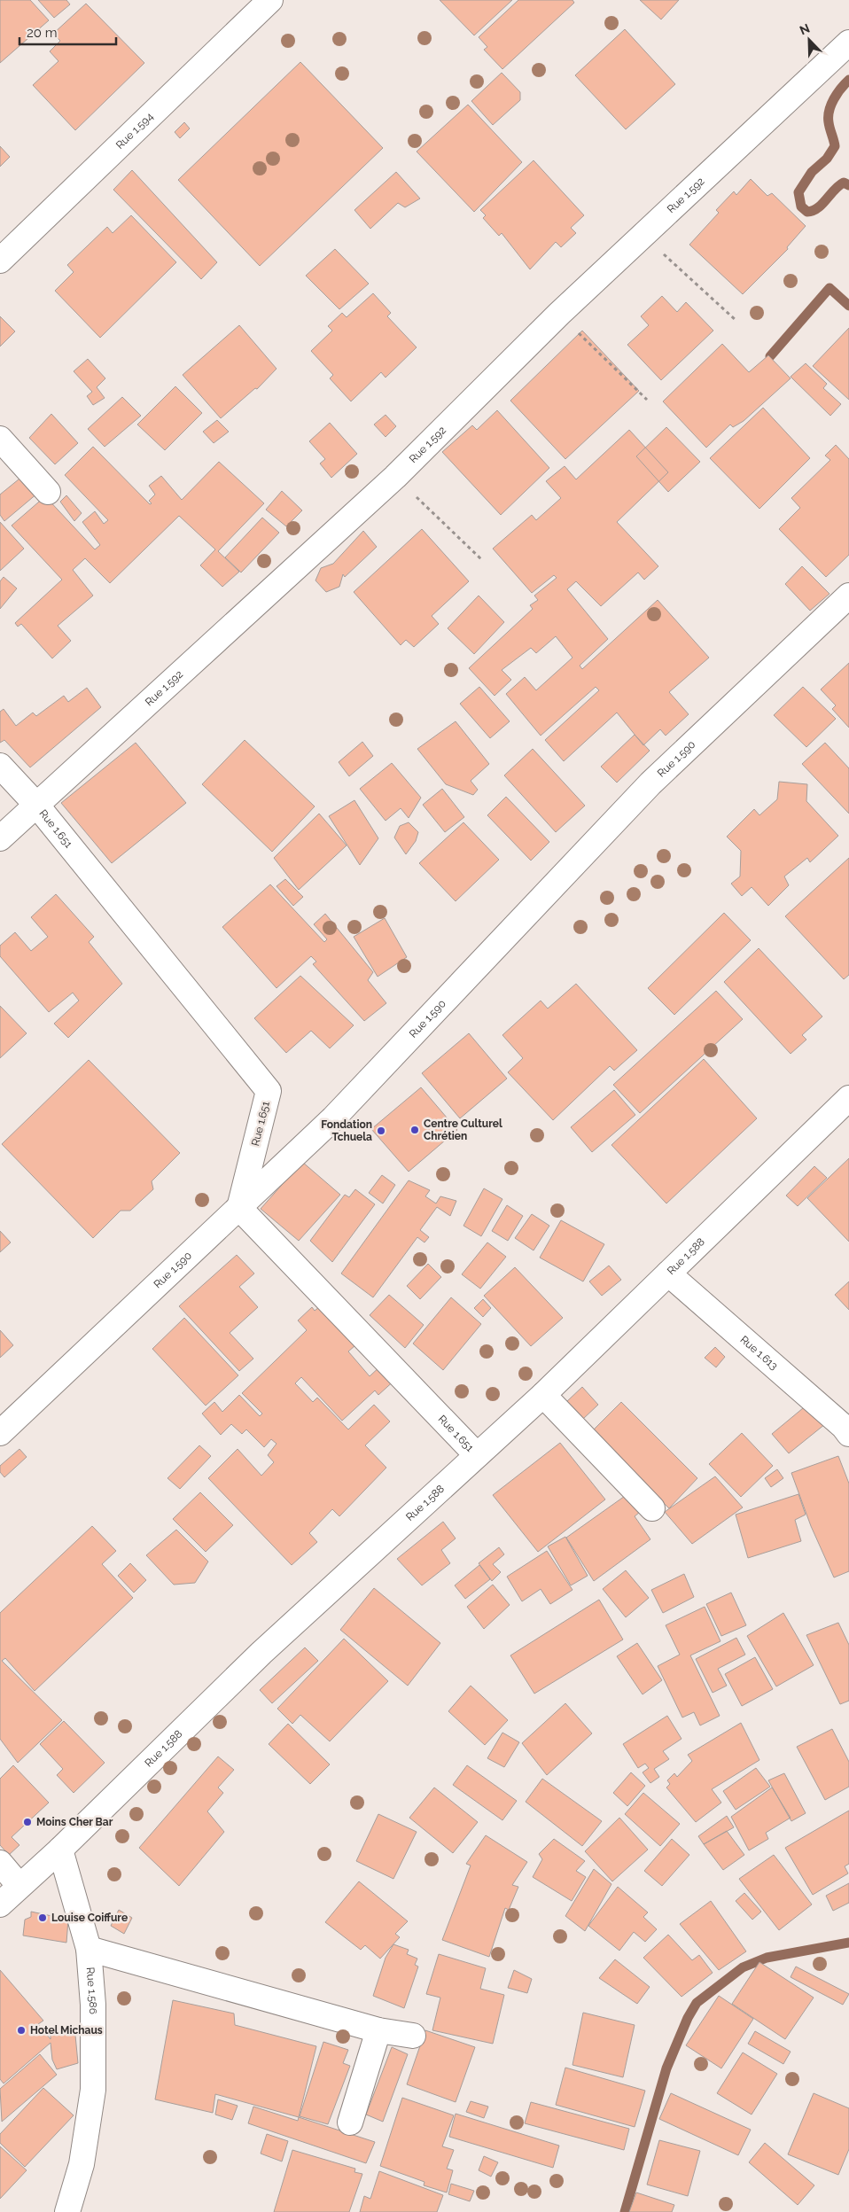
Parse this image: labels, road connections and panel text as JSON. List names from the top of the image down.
{
  "streets": {
    "street": [
      "Rue 1.594",
      "Rue 1.592",
      "Rue 1.590",
      "Rue 1.651",
      "Rue 1.588",
      "Rue 1.613",
      "Rue 1.586"
    ]
  },
  "crossings": [
    ["Rue 1.592", "Rue 1.651"],
    ["Rue 1.590", "Rue 1.651"],
    ["Rue 1.651", "Rue 1.588"],
    ["Rue 1.588", "Rue 1.613"],
    ["Rue 1.588", "Rue 1.586"]
  ],
  "places": [
    "Centre Culturel Chrétien",
    "Fondation Tchuela",
    "Moins Cher Bar",
    "Louise Coiffure",
    "Hotel Michaus"
  ],
  "scale_bar": "20 m",
  "north": "top left"
}
